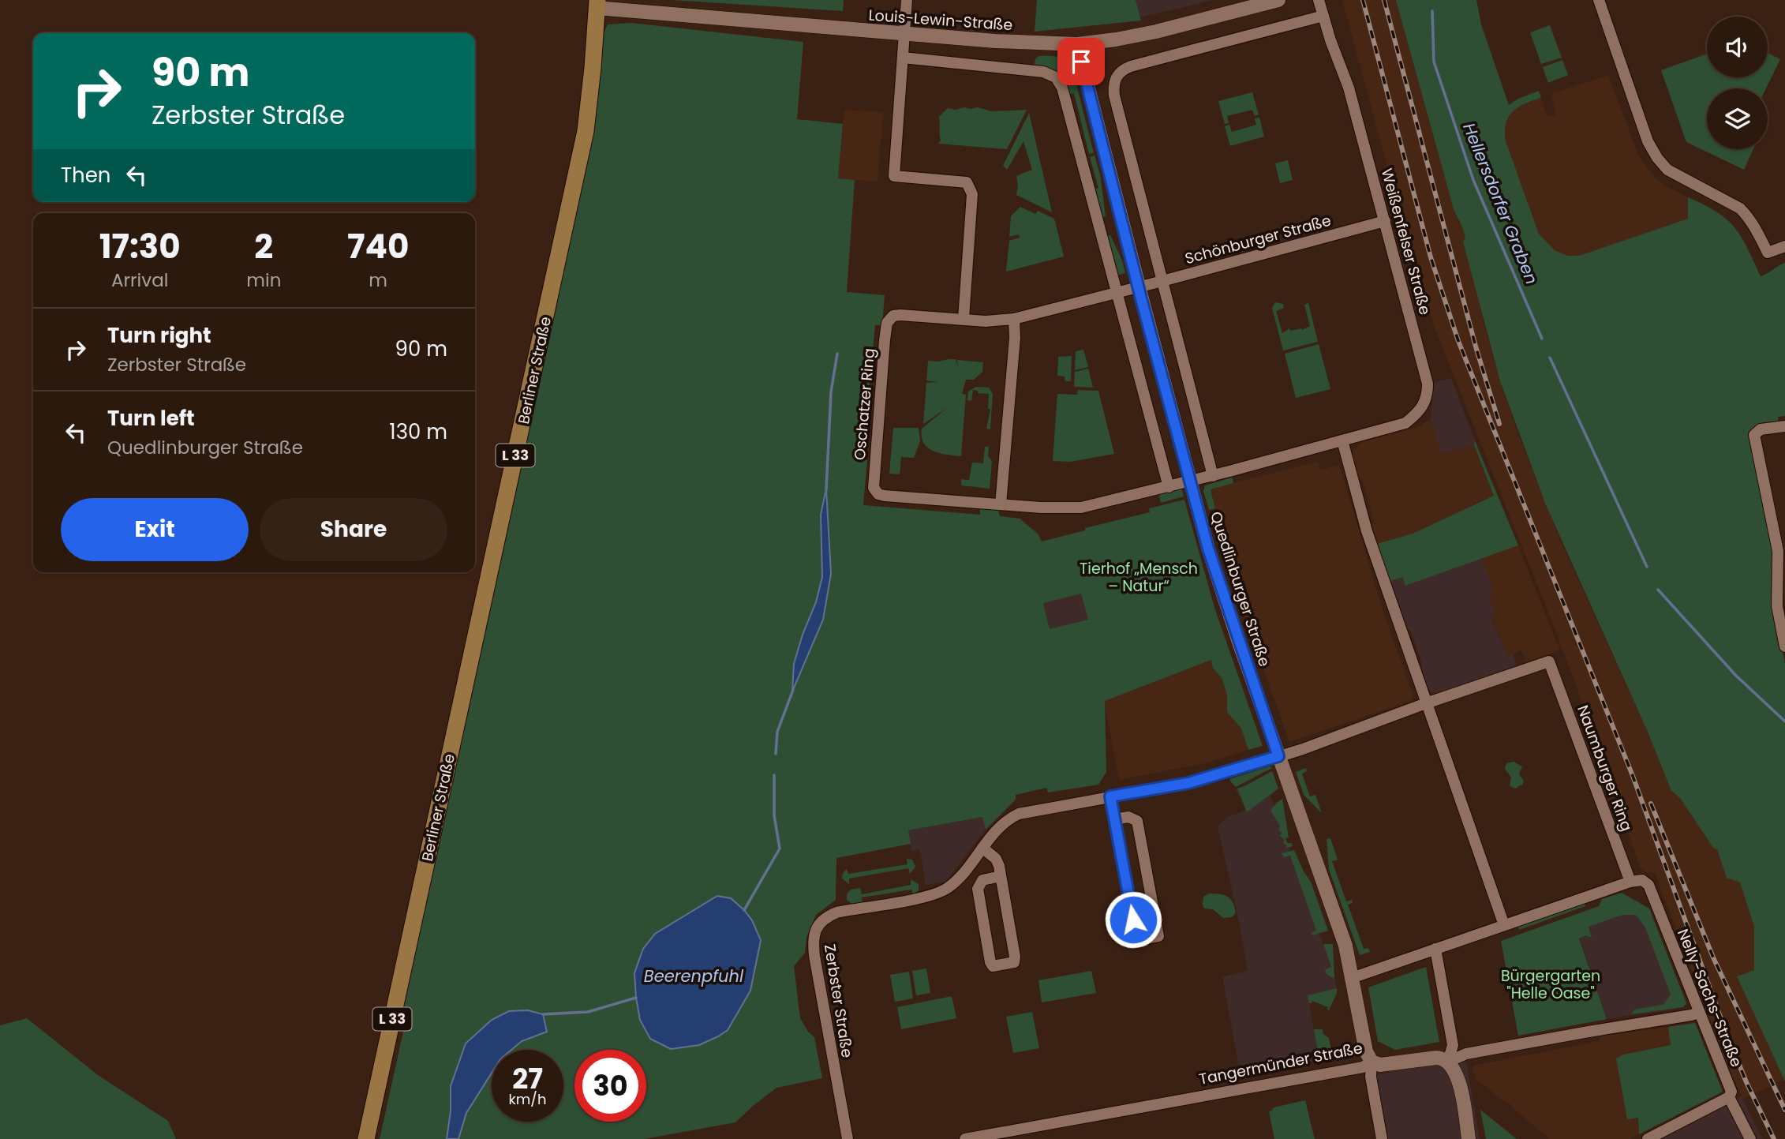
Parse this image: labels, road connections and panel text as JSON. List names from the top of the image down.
{
  "streets": {
    "main road": ["Berliner Straße", "L 33"],
    "street": [
      "Louis-Lewin-Straße",
      "Schönburger Straße",
      "Weißenfelser Straße",
      "Oschatzer Ring",
      "Quedlinburger Straße",
      "Naumburger Ring",
      "Nelly-Sachs-Straße",
      "Zerbster Straße",
      "Tangermünder Straße"
    ]
  },
  "crossings": [
    ["Louis-Lewin-Straße", "Berliner Straße"],
    ["Louis-Lewin-Straße", "Quedlinburger Straße"],
    ["Schönburger Straße", "Weißenfelser Straße"],
    ["Schönburger Straße", "Oschatzer Ring"],
    ["Schönburger Straße", "Quedlinburger Straße"],
    ["Weißenfelser Straße", "Oschatzer Ring"],
    ["Weißenfelser Straße", "Quedlinburger Straße"],
    ["Oschatzer Ring", "Quedlinburger Straße"],
    ["Quedlinburger Straße", "Naumburger Ring"],
    ["Quedlinburger Straße", "Zerbster Straße"],
    ["Quedlinburger Straße", "Tangermünder Straße"],
    ["Naumburger Ring", "Nelly-Sachs-Straße"],
    ["Naumburger Ring", "Zerbster Straße"],
    ["Nelly-Sachs-Straße", "Tangermünder Straße"]
  ],
  "water": ["Hellersdorfer Graben", "Beerenpfuhl"],
  "parks": ["Tierhof „Mensch – Natur“", "Bürgergarten \"Helle Oase\""],
  "page": {
    "turn": ["90 m", "Zerbster Straße"],
    "then": "Then",
    "eta": [
      "17:30",
      "Arrival",
      "2",
      "min",
      "740",
      "m"
    ],
    "list": [
      {
        "name": "Turn right",
        "note": "Zerbster Straße",
        "value": "90 m"
      },
      {
        "name": "Turn left",
        "note": "Quedlinburger Straße",
        "value": "130 m"
      }
    ],
    "buttons": ["Exit", "Share"],
    "speed": "27 km/h",
    "limit": "30"
  }
}
